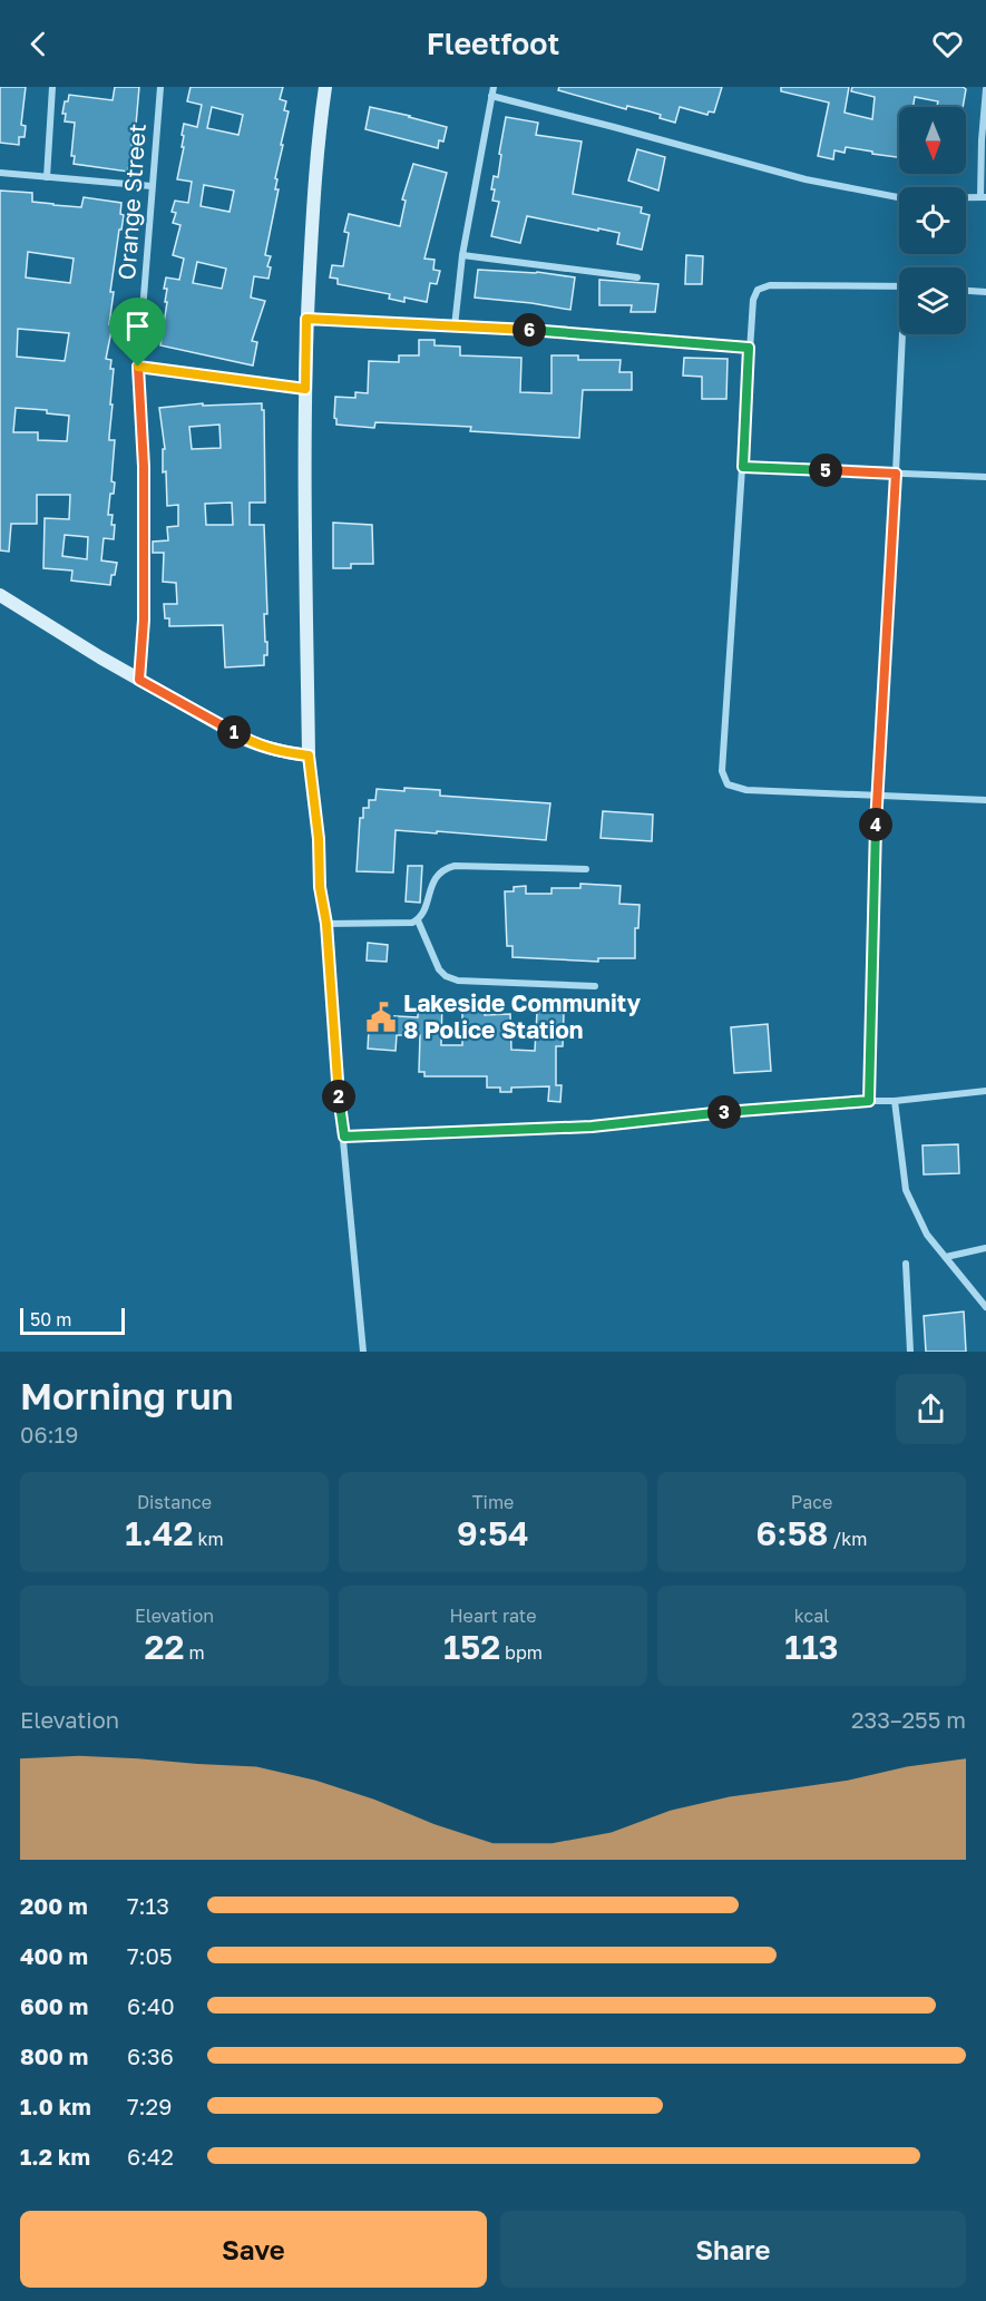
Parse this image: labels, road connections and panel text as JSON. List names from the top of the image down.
{
  "streets": {
    "street": ["Orange Street"]
  },
  "places": {
    "public building": ["Lakeside Community 8 Police Station"]
  },
  "scale_bar": "50 m",
  "north": "bottom",
  "page": {
    "header": "Fleetfoot",
    "pins": [
      "6",
      "5",
      "1",
      "4",
      "2",
      "3"
    ],
    "scale": "50 m",
    "heading": ["Morning run", "06:19"],
    "stats": [
      ["Distance", "1.42 km"],
      ["Time", "9:54"],
      ["Pace", "6:58 /km"],
      ["Elevation", "22 m"],
      ["Heart rate", "152 bpm"],
      ["kcal", "113"]
    ],
    "chart": ["Elevation", "233–255 m"],
    "list": [
      {
        "name": "200 m",
        "note": "7:13"
      },
      {
        "name": "400 m",
        "note": "7:05"
      },
      {
        "name": "600 m",
        "note": "6:40"
      },
      {
        "name": "800 m",
        "note": "6:36"
      },
      {
        "name": "1.0 km",
        "note": "7:29"
      },
      {
        "name": "1.2 km",
        "note": "6:42"
      }
    ],
    "buttons": ["Save", "Share"]
  }
}
